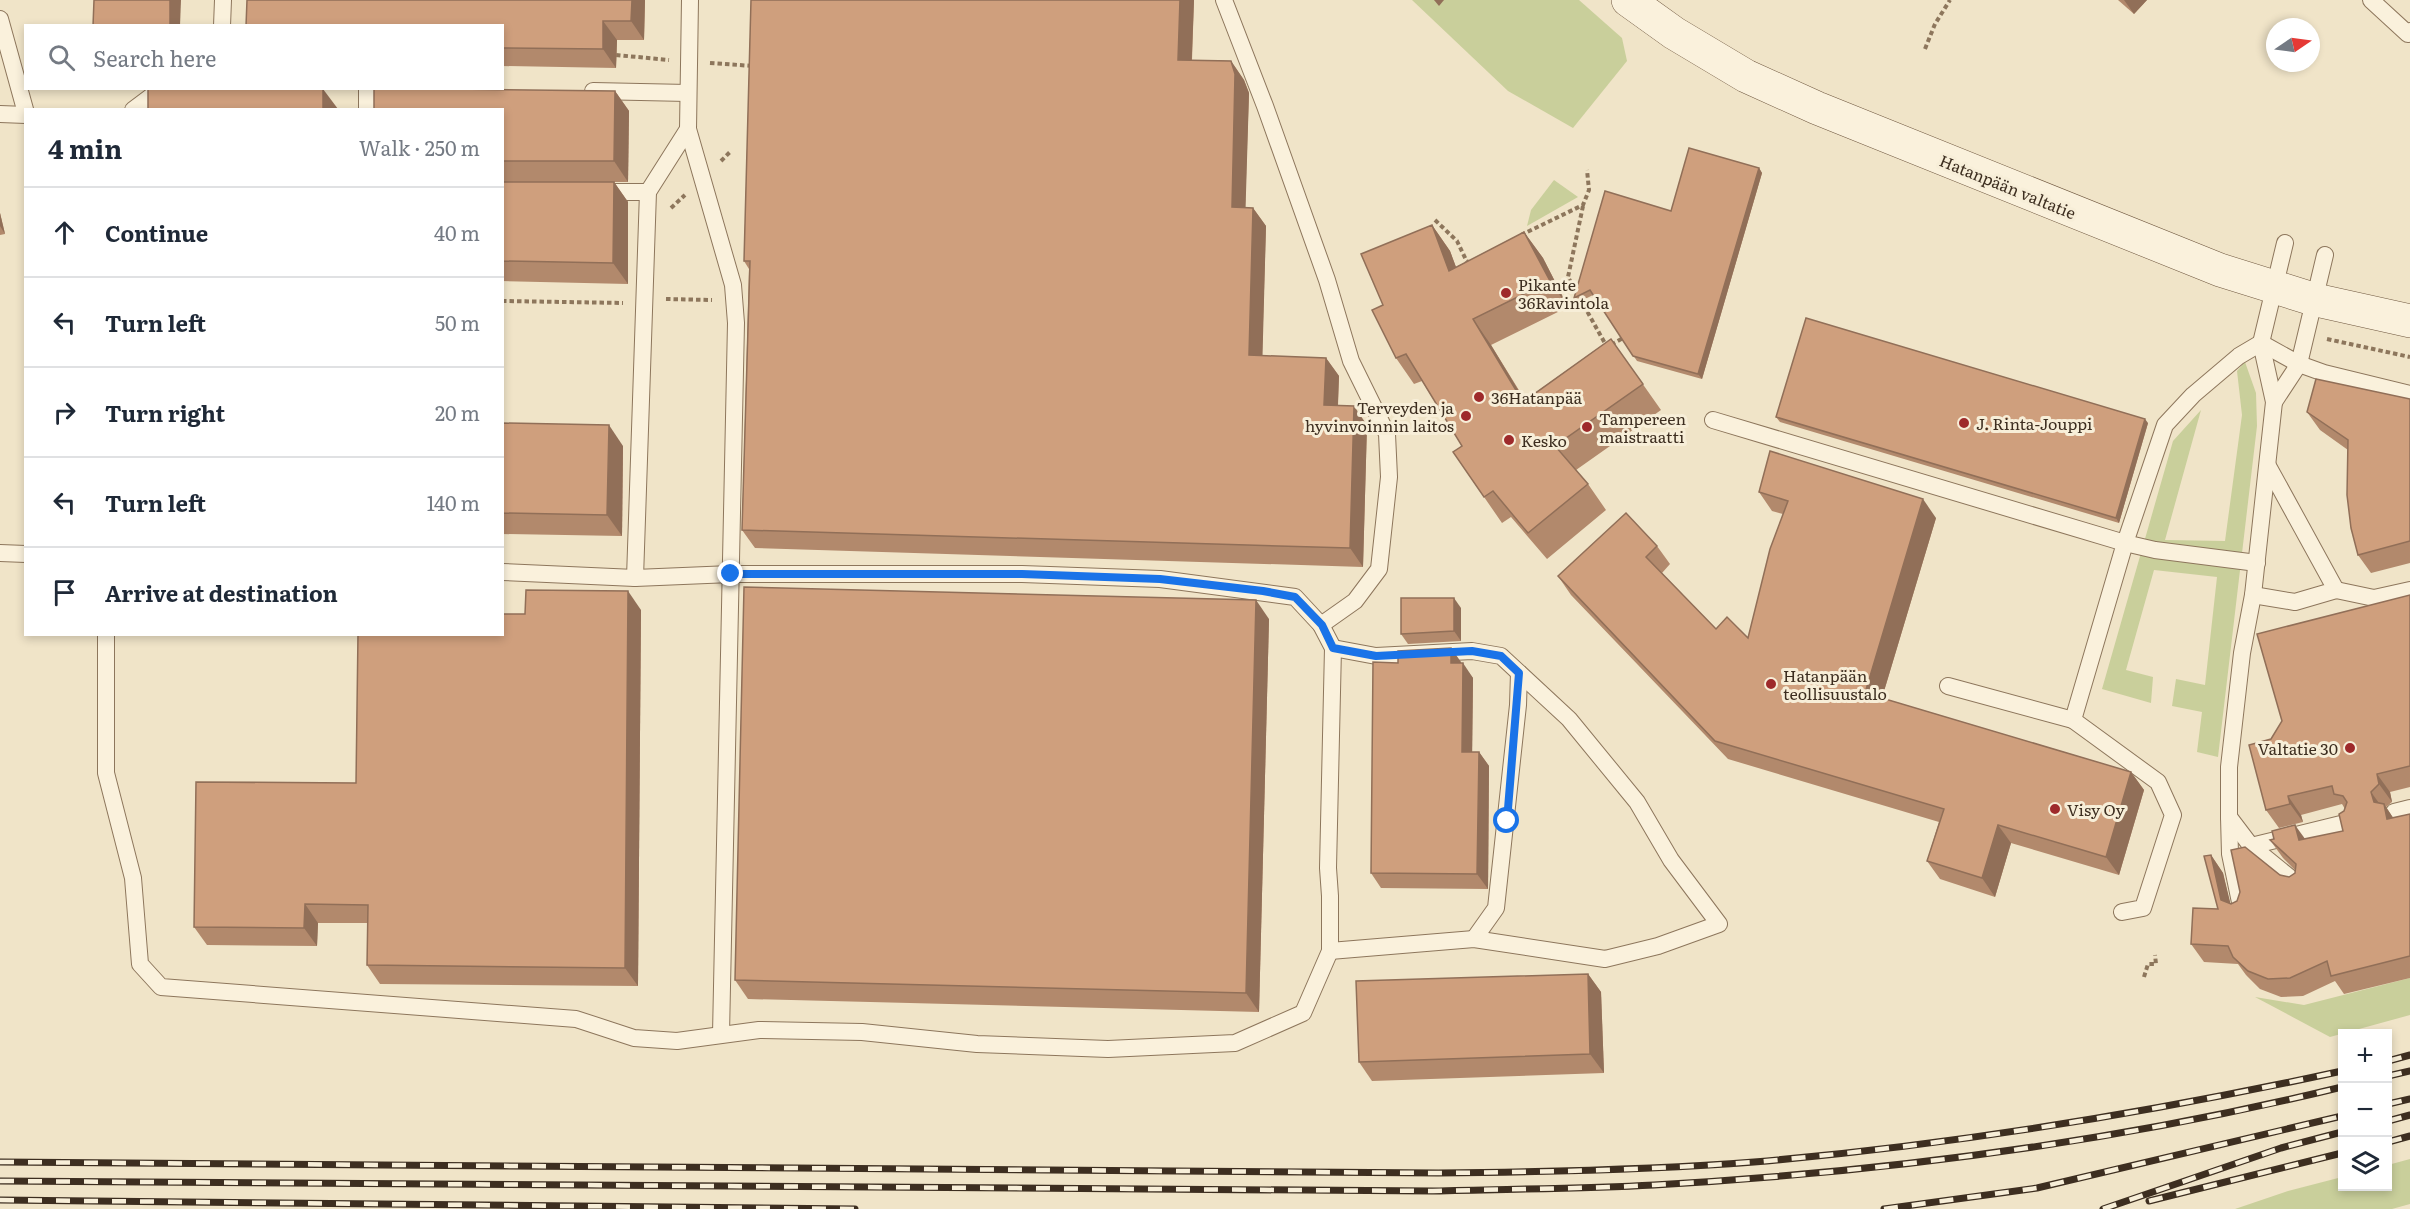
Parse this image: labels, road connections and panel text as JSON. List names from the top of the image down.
{
  "streets": {
    "main road": ["Hatanpään valtatie"]
  },
  "places": [
    "Pikante 36Ravintola",
    "36Hatanpää",
    "Terveyden ja hyvinvoinnin laitos",
    "J. Rinta-Jouppi",
    "Tampereen maistraatti",
    "Kesko",
    "Hatanpään teollisuustalo",
    "Valtatie 30",
    "Visy Oy"
  ],
  "north": "right",
  "page": {
    "search": "Search here",
    "heading": ["4 min", "Walk · 250 m"],
    "list": [
      ["Continue", "40 m"],
      ["Turn left", "50 m"],
      ["Turn right", "20 m"],
      ["Turn left", "140 m"],
      "Arrive at destination"
    ],
    "map_buttons": ["+", "−"]
  }
}
